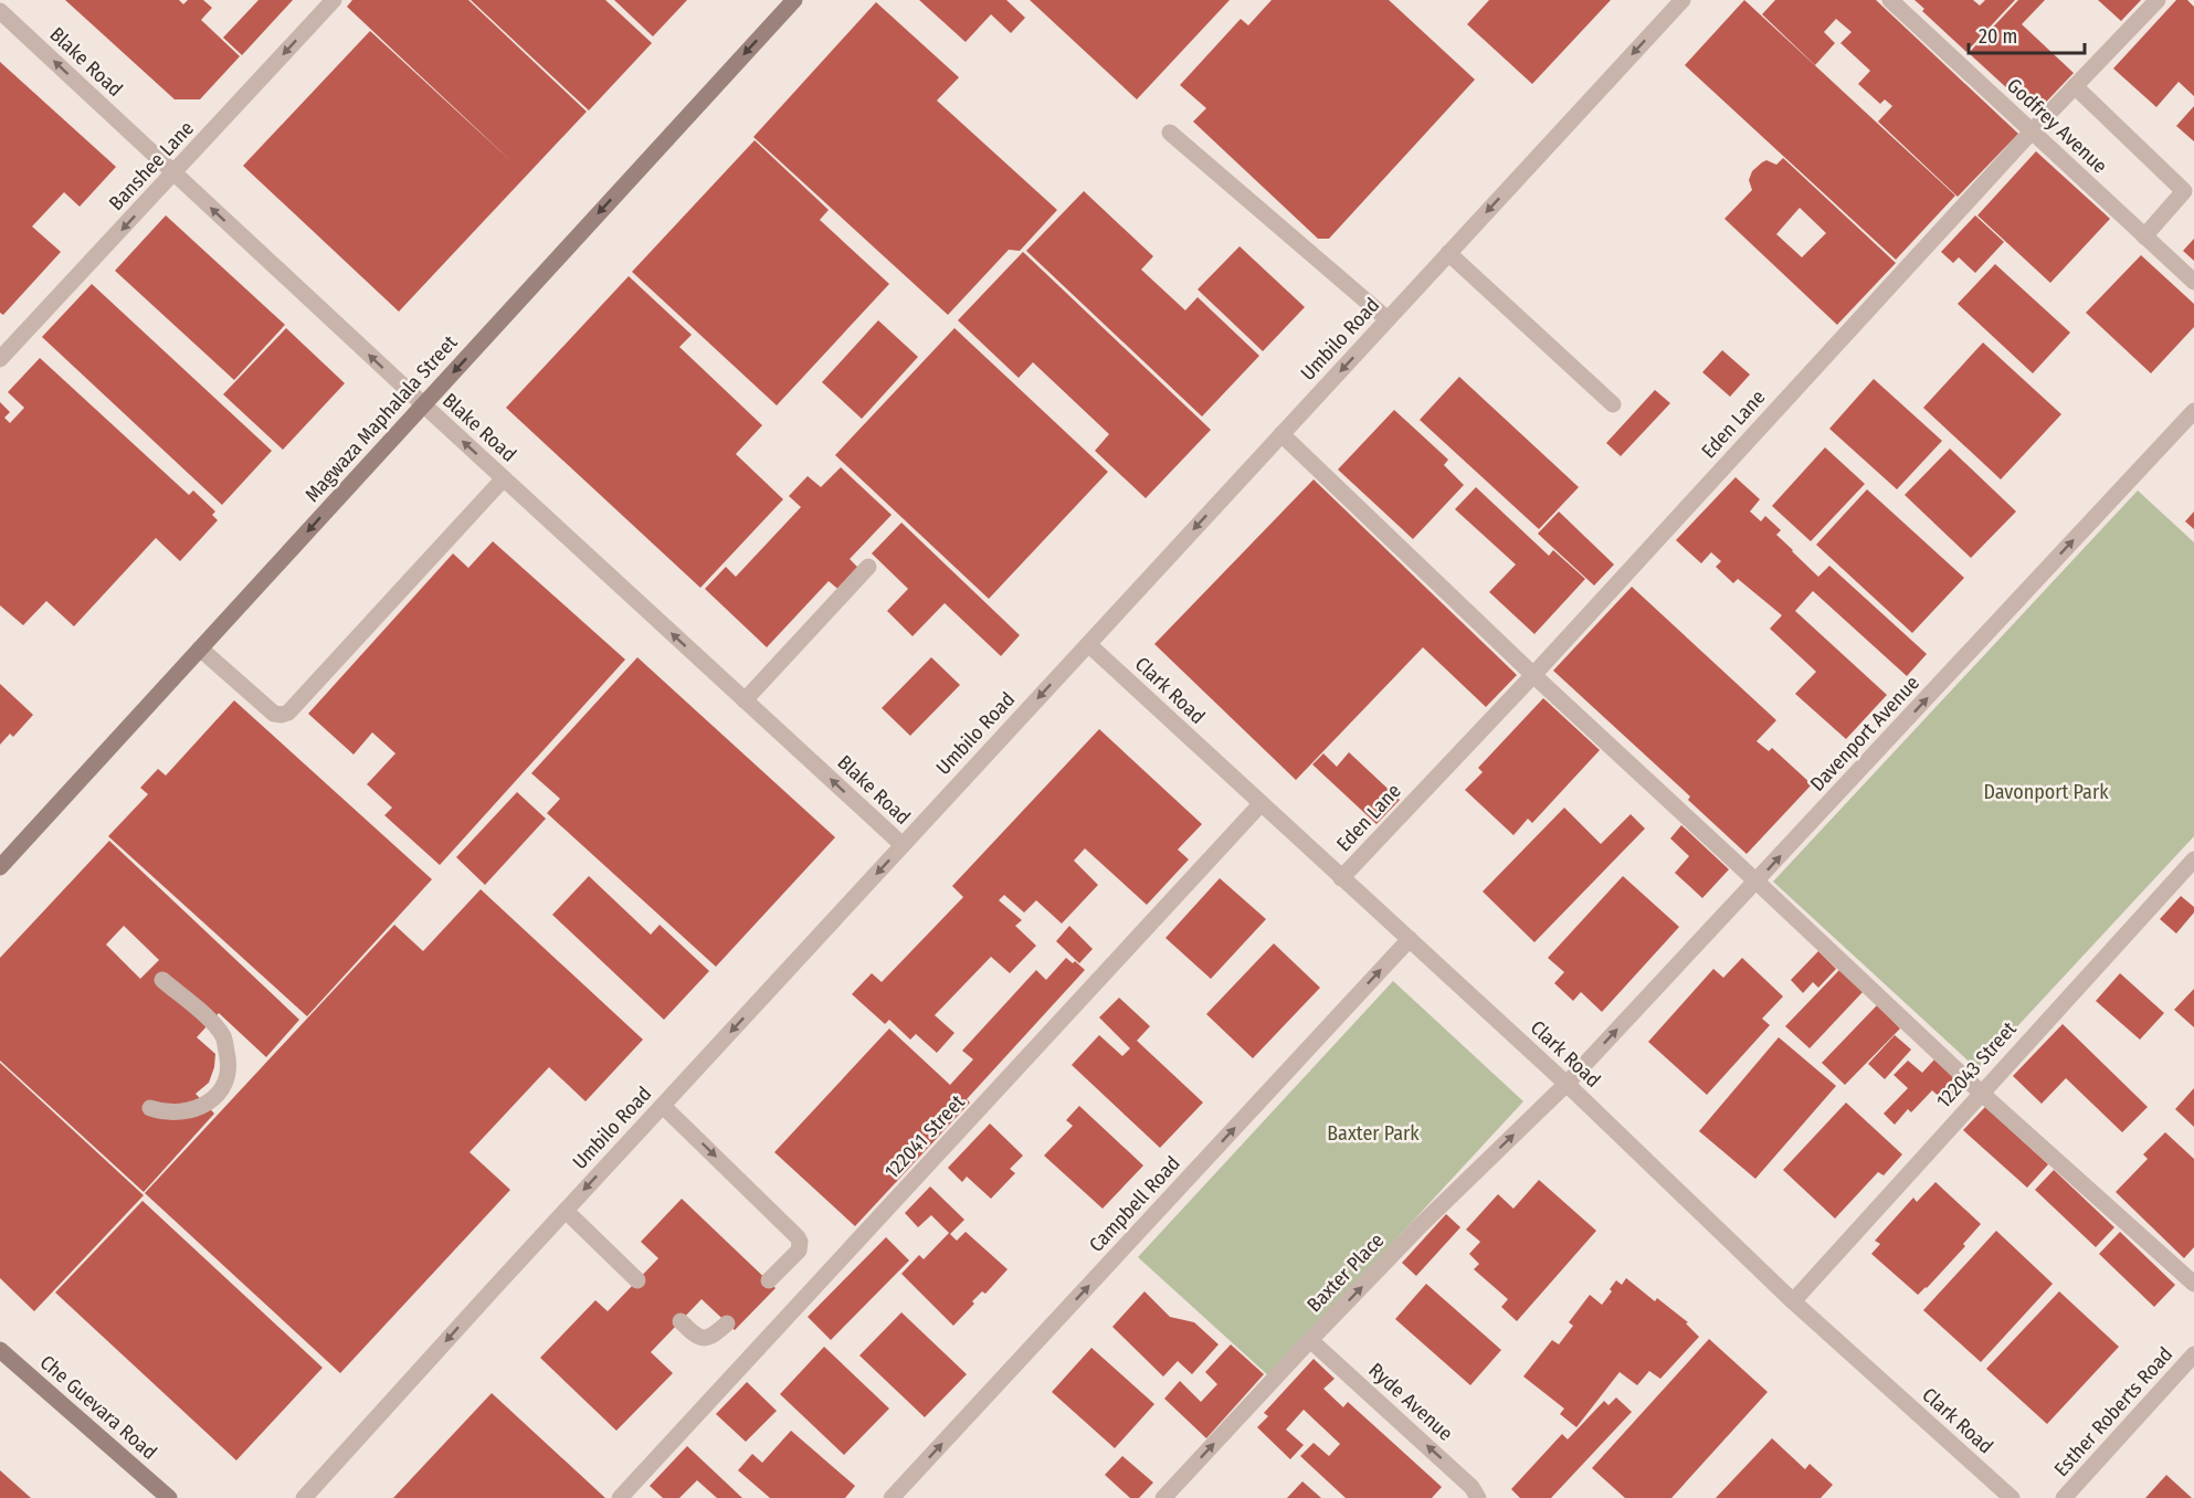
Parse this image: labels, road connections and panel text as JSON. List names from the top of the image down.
{
  "streets": {
    "main road": ["Magwaza Maphalala Street", "Che Guevara Road"],
    "street": [
      "Blake Road",
      "Godfrey Avenue",
      "Banshee Lane",
      "Umbilo Road",
      "Eden Lane",
      "Clark Road",
      "Davenport Avenue",
      "122043 Street",
      "122041 Street",
      "Campbell Road",
      "Baxter Place",
      "Ryde Avenue",
      "Esther Roberts Road"
    ]
  },
  "crossings": [
    ["Blake Road", "Banshee Lane"],
    ["Blake Road", "Umbilo Road"],
    ["Blake Road", "Magwaza Maphalala Street"],
    ["Godfrey Avenue", "Eden Lane"],
    ["Umbilo Road", "Clark Road"],
    ["Eden Lane", "Clark Road"],
    ["Clark Road", "Davenport Avenue"],
    ["Clark Road", "122043 Street"],
    ["Clark Road", "122041 Street"],
    ["Clark Road", "Campbell Road"],
    ["Clark Road", "Baxter Place"],
    ["Davenport Avenue", "Baxter Place"],
    ["Baxter Place", "Ryde Avenue"]
  ],
  "one_way": [
    "Blake Road",
    "Banshee Lane",
    "Umbilo Road",
    "Magwaza Maphalala Street",
    "Davenport Avenue",
    "Campbell Road",
    "Baxter Place",
    "Ryde Avenue"
  ],
  "parks": ["Davonport Park", "Baxter Park"],
  "scale_bar": "20 m"
}
